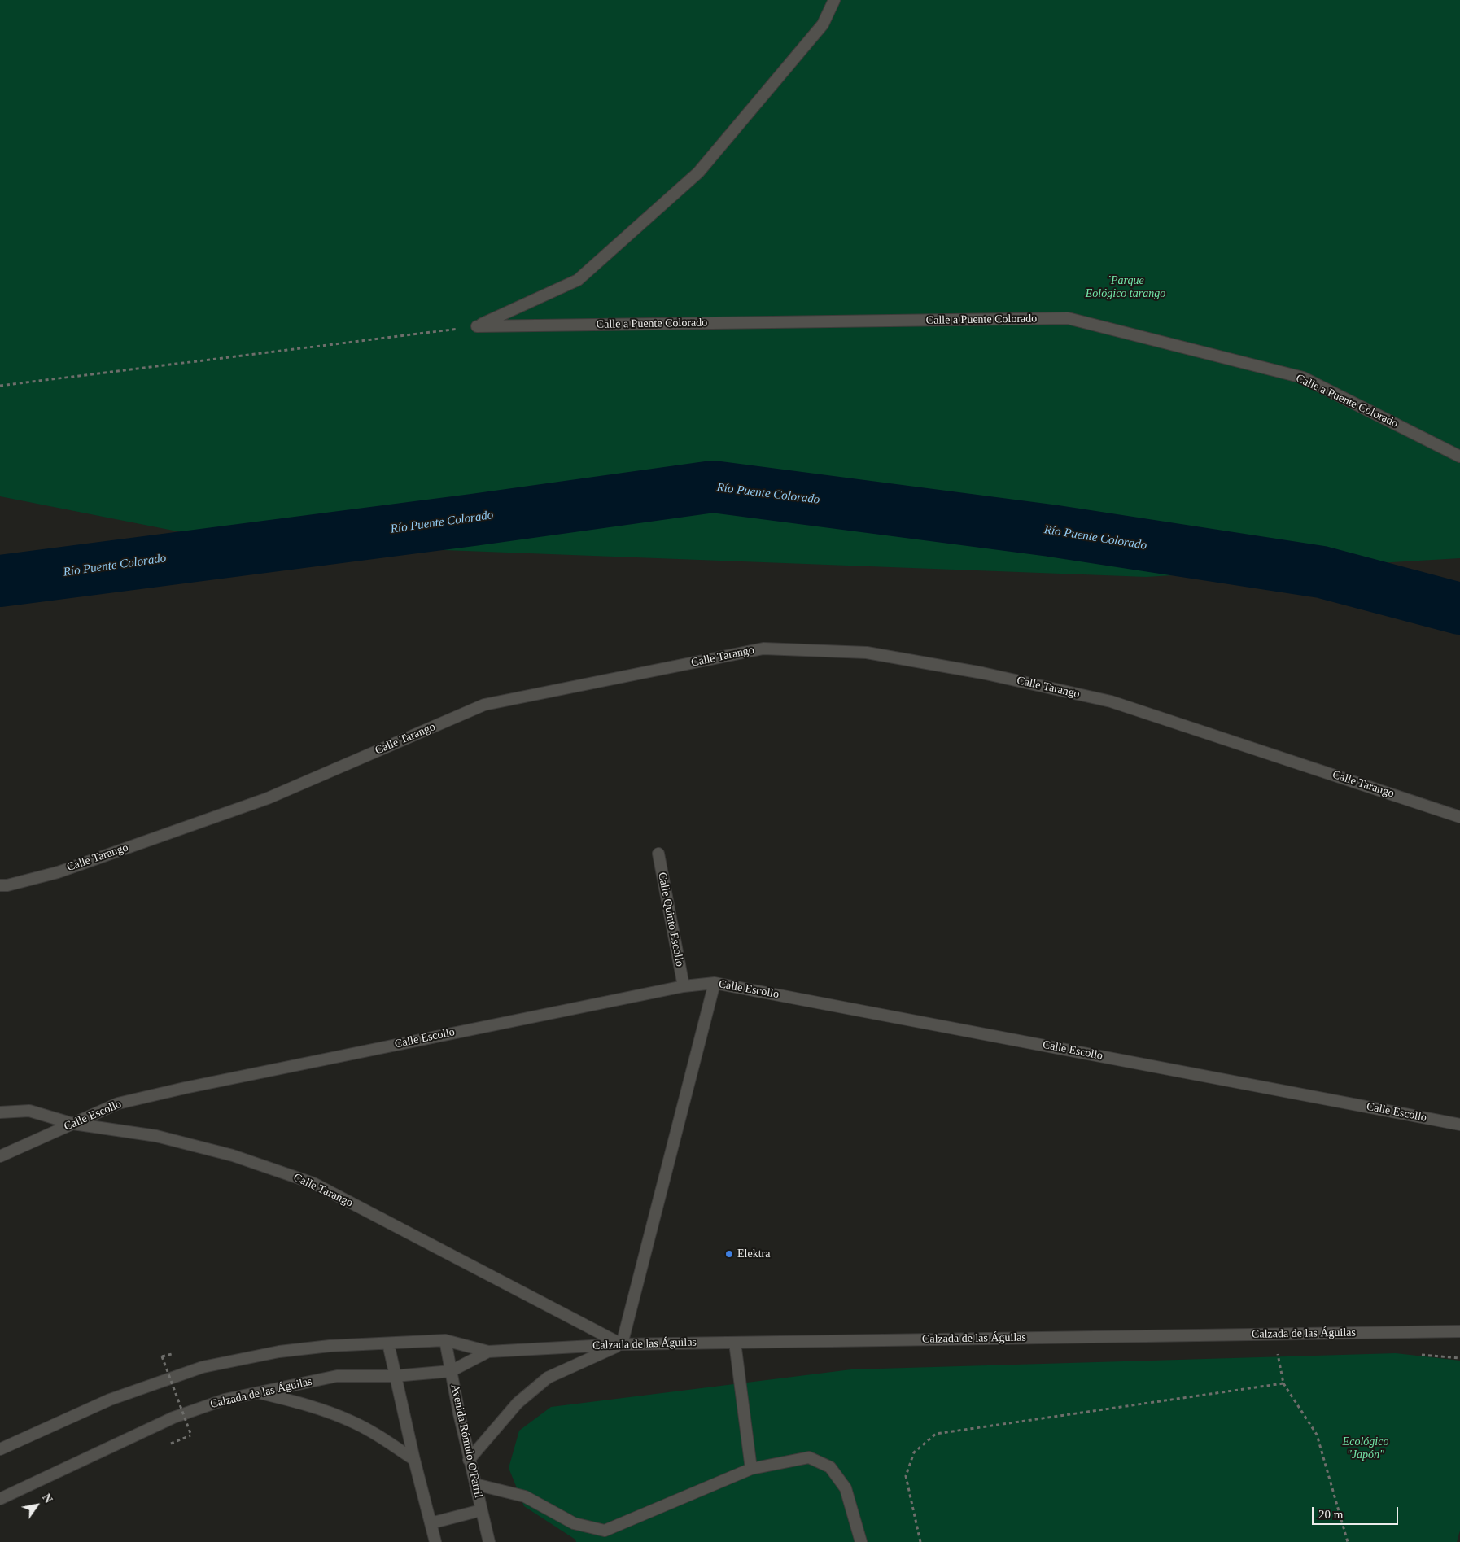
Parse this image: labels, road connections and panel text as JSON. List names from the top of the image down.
{
  "streets": {
    "street": [
      "Calle a Puente Colorado",
      "Calle Tarango",
      "Calle Quinto Escollo",
      "Calle Escollo",
      "Calzada de las Águilas",
      "Avenida Rómulo O'Farril"
    ]
  },
  "crossings": [
    ["Calle Tarango", "Calle Escollo"],
    ["Calle Tarango", "Calzada de las Águilas"],
    ["Calle Quinto Escollo", "Calle Escollo"],
    ["Calzada de las Águilas", "Avenida Rómulo O'Farril"]
  ],
  "water": ["Río Puente Colorado"],
  "parks": ["´Parque Eológico tarango", "Ecológico \"Japón\""],
  "places": ["Elektra"],
  "scale_bar": "20 m",
  "north": "top right"
}
